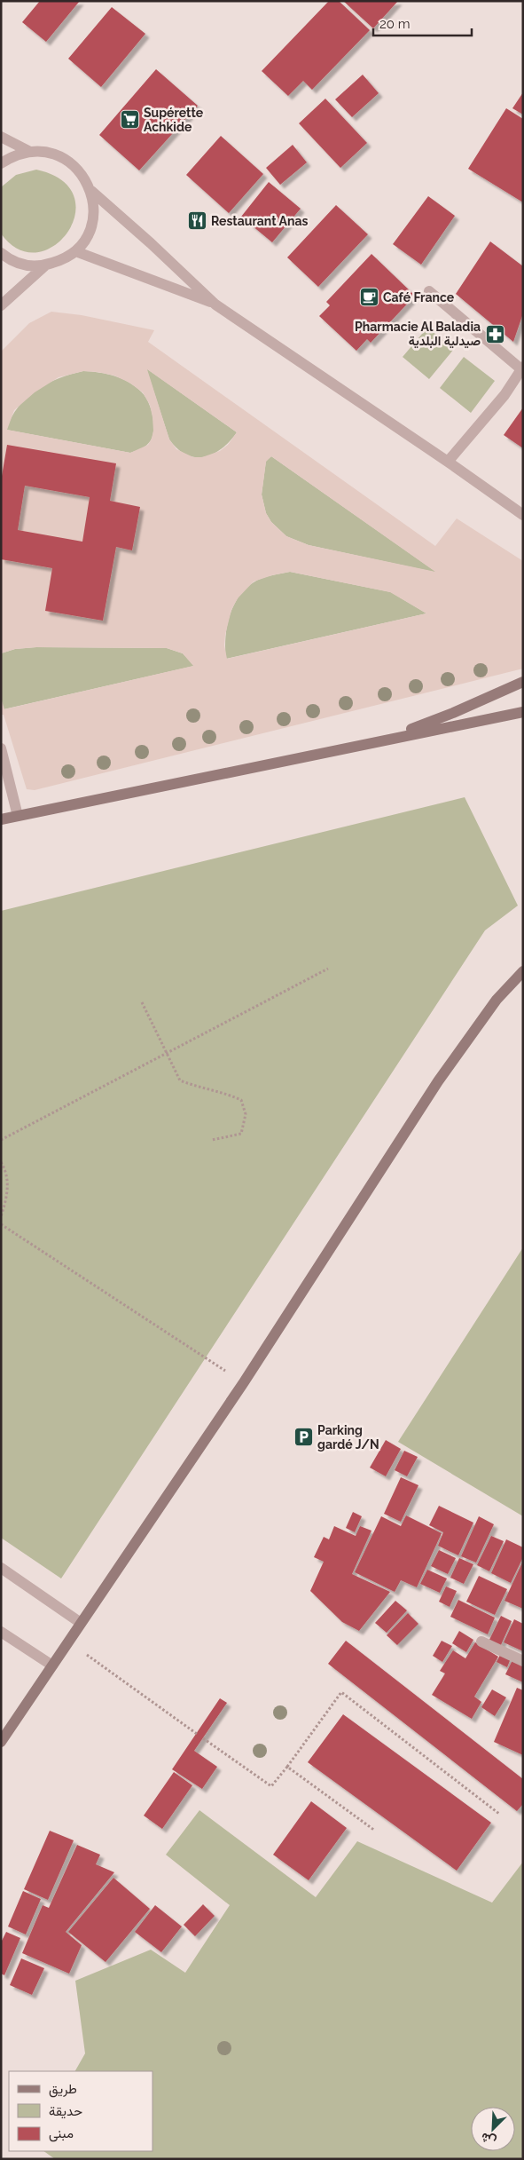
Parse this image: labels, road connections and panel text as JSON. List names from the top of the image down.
{
  "places": {
    "supermarket": ["Supérette Achkide"],
    "restaurant": ["Restaurant Anas"],
    "cafe": ["Café France"],
    "pharmacy": ["Pharmacie Al Baladia صيدلية البلدية"],
    "parking": ["Parking gardé J/N"]
  },
  "legend": ["طريق", "حديقة", "مبنى"],
  "scale_bar": "20 m",
  "north": "bottom left"
}
